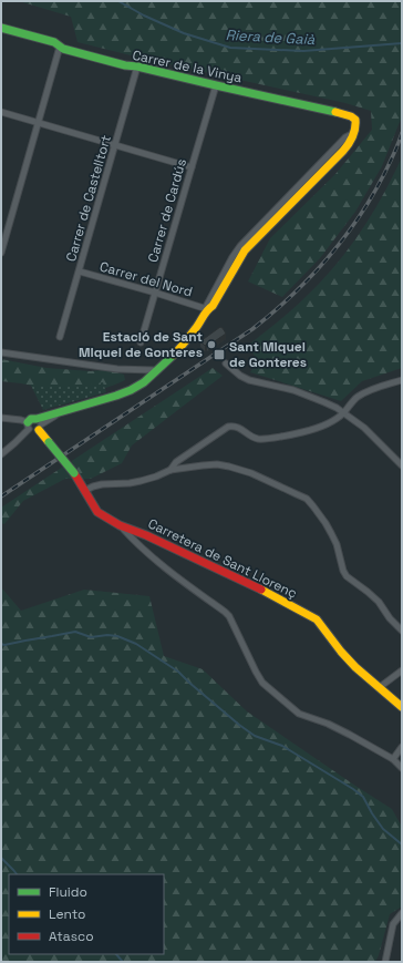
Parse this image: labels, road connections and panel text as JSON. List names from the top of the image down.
{
  "streets": {
    "street": [
      "Carrer de la Vinya",
      "Carrer de Castelltort",
      "Carrer de Cardús",
      "Carrer del Nord",
      "Carretera de Sant Llorenç"
    ]
  },
  "crossings": [
    ["Carrer de la Vinya", "Carrer de Castelltort"],
    ["Carrer de la Vinya", "Carrer de Cardús"],
    ["Carrer de la Vinya", "Carrer del Nord"],
    ["Carrer de Castelltort", "Carrer del Nord"],
    ["Carrer de Cardús", "Carrer del Nord"]
  ],
  "water": ["Riera de Gaià"],
  "places": {
    "other": ["Estació de Sant Miquel de Gonteres"],
    "transit": ["Sant Miquel de Gonteres"]
  },
  "legend": ["Fluido", "Lento", "Atasco"]
}
